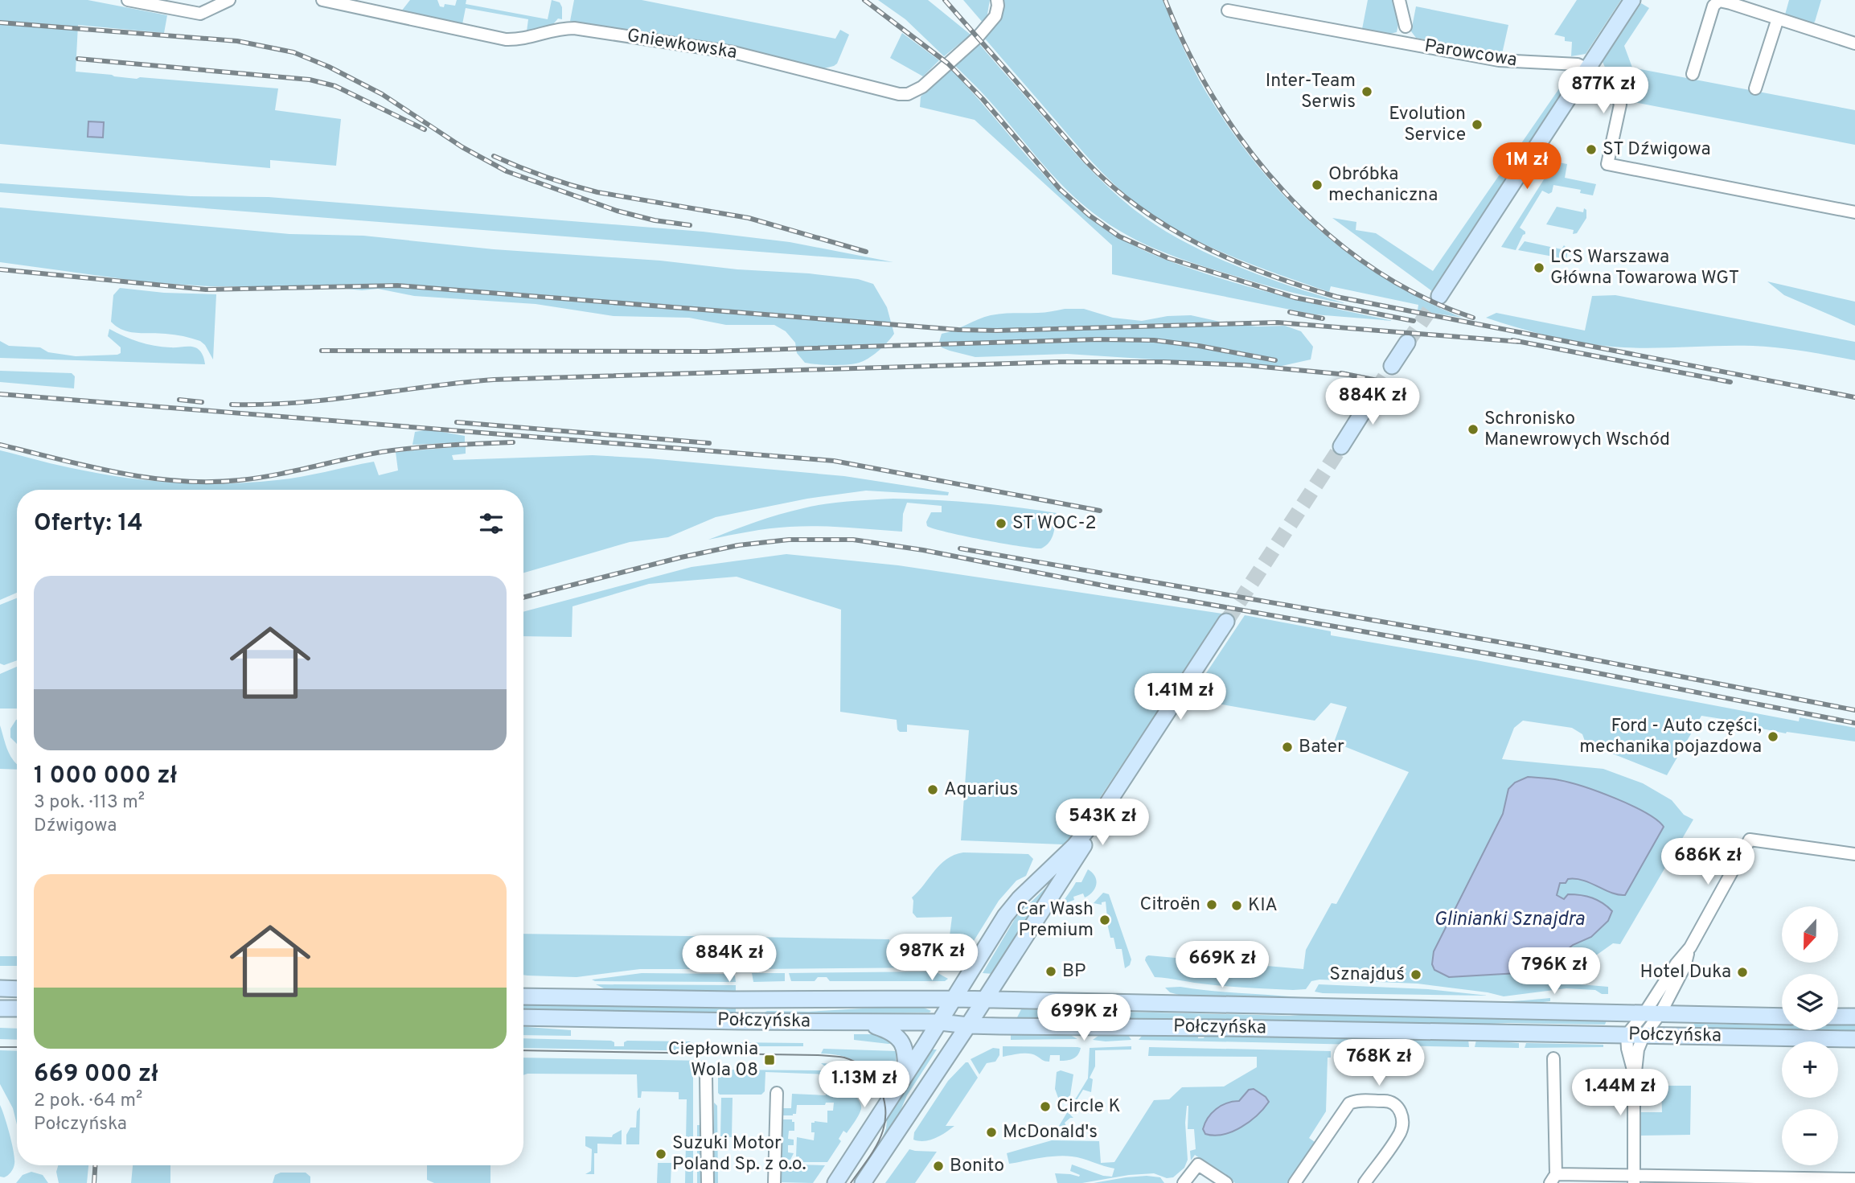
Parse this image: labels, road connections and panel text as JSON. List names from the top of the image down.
{
  "streets": {
    "main road": ["Połczyńska"],
    "street": ["Gniewkowska", "Parowcowa"]
  },
  "water": ["Glinianki Sznajdra"],
  "places": {
    "other": [
      "Inter-Team Serwis",
      "Evolution Service",
      "ST Dźwigowa",
      "Obróbka mechaniczna",
      "LCS Warszawa Główna Towarowa WGT",
      "Schronisko Manewrowych Wschód",
      "ST WOC-2",
      "Ford - Auto części, mechanika pojazdowa",
      "Bater",
      "Aquarius",
      "Citroën",
      "KIA",
      "Car Wash Premium",
      "BP",
      "Hotel Duka",
      "Sznajduś",
      "Circle K",
      "McDonald's",
      "Suzuki Motor Poland Sp. z o.o.",
      "Bonito"
    ],
    "transit": ["Ciepłownia Wola 08"]
  },
  "north": "bottom",
  "page": {
    "price": [
      "877K zł",
      "1M zł",
      "884K zł",
      "1.41M zł",
      "543K zł",
      "686K zł",
      "987K zł",
      "884K zł",
      "669K zł",
      "796K zł",
      "699K zł",
      "768K zł",
      "1.13M zł",
      "1.44M zł"
    ],
    "heading": "Oferty: 14",
    "list": [
      {
        "name": "1 000 000 zł",
        "note": "3 pok. · 113 m² · Dźwigowa"
      },
      {
        "name": "669 000 zł",
        "note": "2 pok. · 64 m² · Połczyńska"
      }
    ],
    "map_buttons": ["+", "−"]
  }
}
